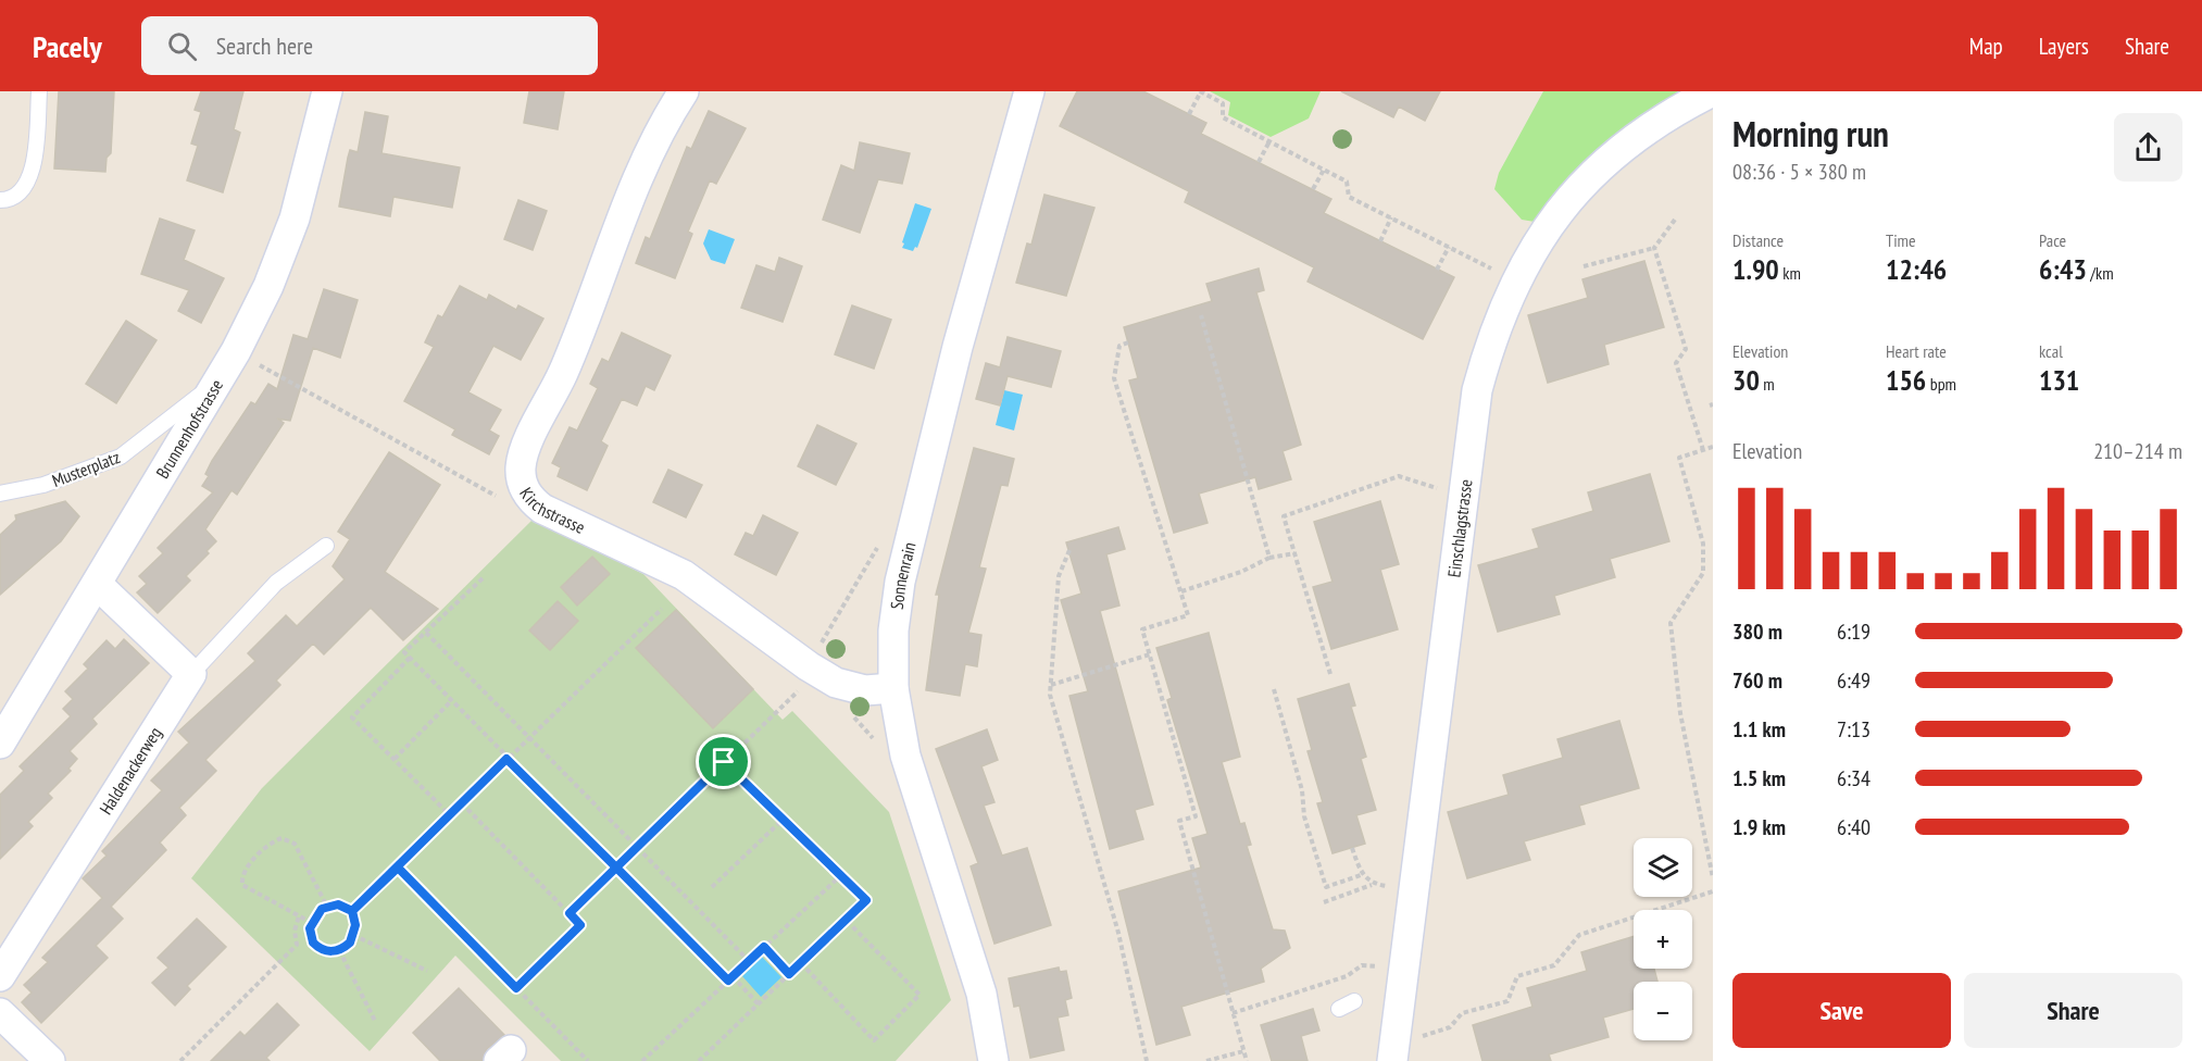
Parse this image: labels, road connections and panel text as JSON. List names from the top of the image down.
{
  "streets": {
    "street": [
      "Brunnenhofstrasse",
      "Kirchstrasse",
      "Einschlagstrasse",
      "Sonnenrain",
      "Haldenackerweg"
    ],
    "lane": ["Musterplatz"]
  },
  "crossings": [
    ["Brunnenhofstrasse", "Musterplatz"],
    ["Kirchstrasse", "Sonnenrain"]
  ],
  "page": {
    "header": "Pacely",
    "search": "Search here",
    "nav": ["Map", "Layers", "Share"],
    "heading": ["Morning run", "08:36 · 5 × 380 m"],
    "stats": [
      ["Distance", "1.90 km"],
      ["Time", "12:46"],
      ["Pace", "6:43 /km"],
      ["Elevation", "30 m"],
      ["Heart rate", "156 bpm"],
      ["kcal", "131"]
    ],
    "chart": ["Elevation", "210–214 m"],
    "list": [
      {
        "name": "380 m",
        "note": "6:19"
      },
      {
        "name": "760 m",
        "note": "6:49"
      },
      {
        "name": "1.1 km",
        "note": "7:13"
      },
      {
        "name": "1.5 km",
        "note": "6:34"
      },
      {
        "name": "1.9 km",
        "note": "6:40"
      }
    ],
    "map_buttons": ["+", "−"],
    "buttons": ["Save", "Share"]
  }
}
